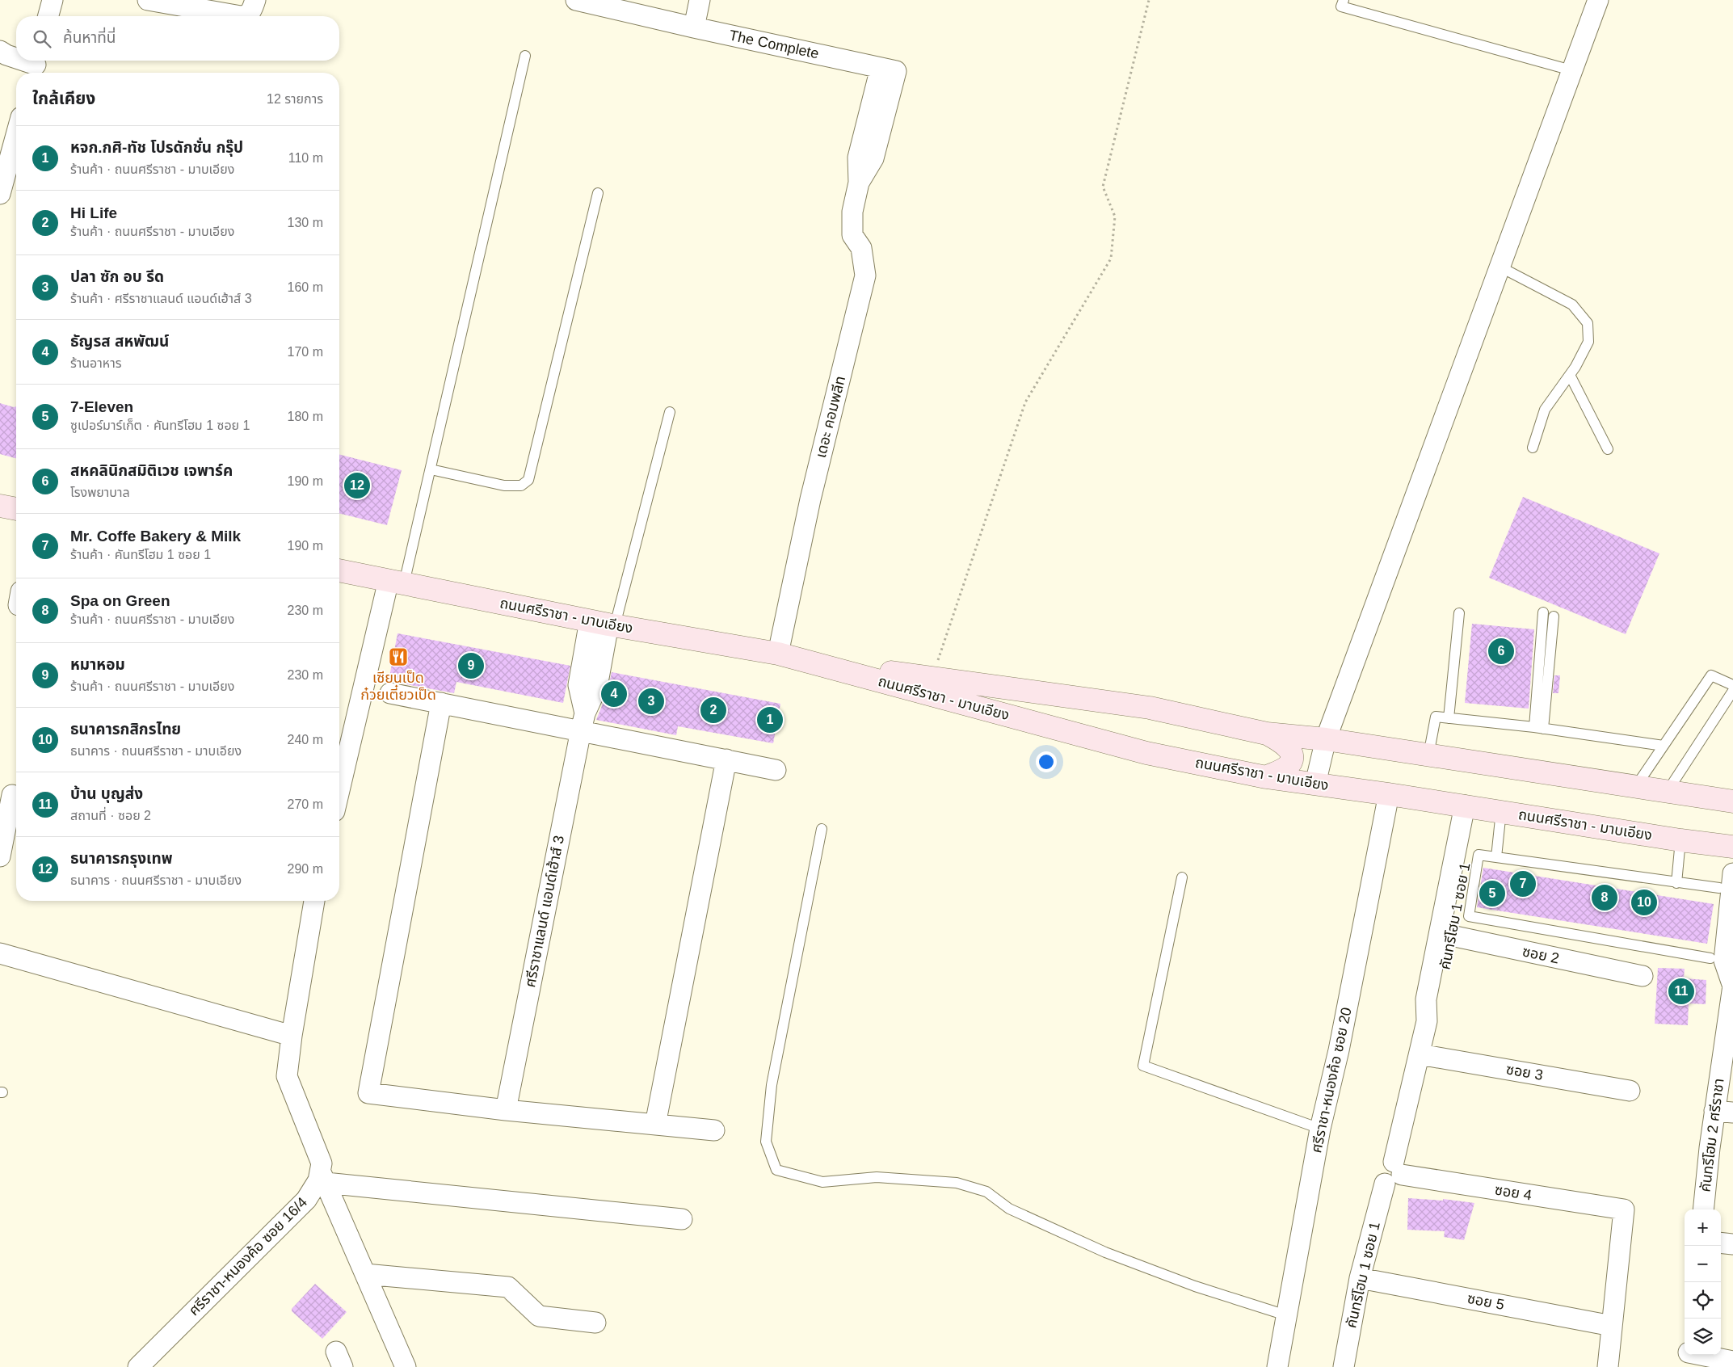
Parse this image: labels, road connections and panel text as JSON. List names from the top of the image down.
{
  "streets": {
    "main road": ["ถนนศรีราชา - มาบเอียง"],
    "street": [
      "The Complete",
      "เดอะ คอมพลีท",
      "ศรีราชาแลนด์ แอนด์เฮ้าส์ 3",
      "คันทรีโฮม 1 ซอย 1",
      "ซอย 2",
      "ซอย 3",
      "ศรีราชา-หนองค้อ ซอย 20",
      "คันทรีโฮม 2 ศรีราชา",
      "ซอย 4",
      "ศรีราชา-หนองค้อ ซอย 16/4",
      "ซอย 5"
    ]
  },
  "crossings": [
    ["The Complete", "เดอะ คอมพลีท"],
    ["เดอะ คอมพลีท", "ถนนศรีราชา - มาบเอียง"],
    ["ถนนศรีราชา - มาบเอียง", "ศรีราชาแลนด์ แอนด์เฮ้าส์ 3"],
    ["ถนนศรีราชา - มาบเอียง", "คันทรีโฮม 1 ซอย 1"],
    ["ถนนศรีราชา - มาบเอียง", "ศรีราชา-หนองค้อ ซอย 20"],
    ["คันทรีโฮม 1 ซอย 1", "ซอย 2"],
    ["คันทรีโฮม 1 ซอย 1", "ซอย 3"],
    ["คันทรีโฮม 1 ซอย 1", "ซอย 4"],
    ["คันทรีโฮม 1 ซอย 1", "ซอย 5"],
    ["ซอย 4", "ซอย 5"]
  ],
  "places": {
    "restaurant": ["เซียนเป็ด ก๋วยเตี๋ยวเป็ด"]
  },
  "page": {
    "search": "ค้นหาที่นี่",
    "heading": ["ใกล้เคียง", "12 รายการ"],
    "list": [
      {
        "mark": "1",
        "name": "หจก.กศิ-ทัช โปรดักชั่น กรุ๊ป",
        "note": "ร้านค้า · ถนนศรีราชา - มาบเอียง",
        "value": "110 m"
      },
      {
        "mark": "2",
        "name": "Hi Life",
        "note": "ร้านค้า · ถนนศรีราชา - มาบเอียง",
        "value": "130 m"
      },
      {
        "mark": "3",
        "name": "ปลา ซัก อบ รีด",
        "note": "ร้านค้า · ศรีราชาแลนด์ แอนด์เฮ้าส์ 3",
        "value": "160 m"
      },
      {
        "mark": "4",
        "name": "ธัญรส สหพัฒน์",
        "note": "ร้านอาหาร",
        "value": "170 m"
      },
      {
        "mark": "5",
        "name": "7-Eleven",
        "note": "ซูเปอร์มาร์เก็ต · คันทรีโฮม 1 ซอย 1",
        "value": "180 m"
      },
      {
        "mark": "6",
        "name": "สหคลินิกสมิติเวช เจพาร์ค",
        "note": "โรงพยาบาล",
        "value": "190 m"
      },
      {
        "mark": "7",
        "name": "Mr. Coffe Bakery & Milk",
        "note": "ร้านค้า · คันทรีโฮม 1 ซอย 1",
        "value": "190 m"
      },
      {
        "mark": "8",
        "name": "Spa on Green",
        "note": "ร้านค้า · ถนนศรีราชา - มาบเอียง",
        "value": "230 m"
      },
      {
        "mark": "9",
        "name": "หมาหอม",
        "note": "ร้านค้า · ถนนศรีราชา - มาบเอียง",
        "value": "230 m"
      },
      {
        "mark": "10",
        "name": "ธนาคารกสิกรไทย",
        "note": "ธนาคาร · ถนนศรีราชา - มาบเอียง",
        "value": "240 m"
      },
      {
        "mark": "11",
        "name": "บ้าน บุญส่ง",
        "note": "สถานที่ · ซอย 2",
        "value": "270 m"
      },
      {
        "mark": "12",
        "name": "ธนาคารกรุงเทพ",
        "note": "ธนาคาร · ถนนศรีราชา - มาบเอียง",
        "value": "290 m"
      }
    ],
    "pins": [
      "12",
      "6",
      "9",
      "4",
      "3",
      "2",
      "1",
      "7",
      "5",
      "8",
      "10",
      "11"
    ],
    "map_buttons": ["+", "−"]
  }
}
